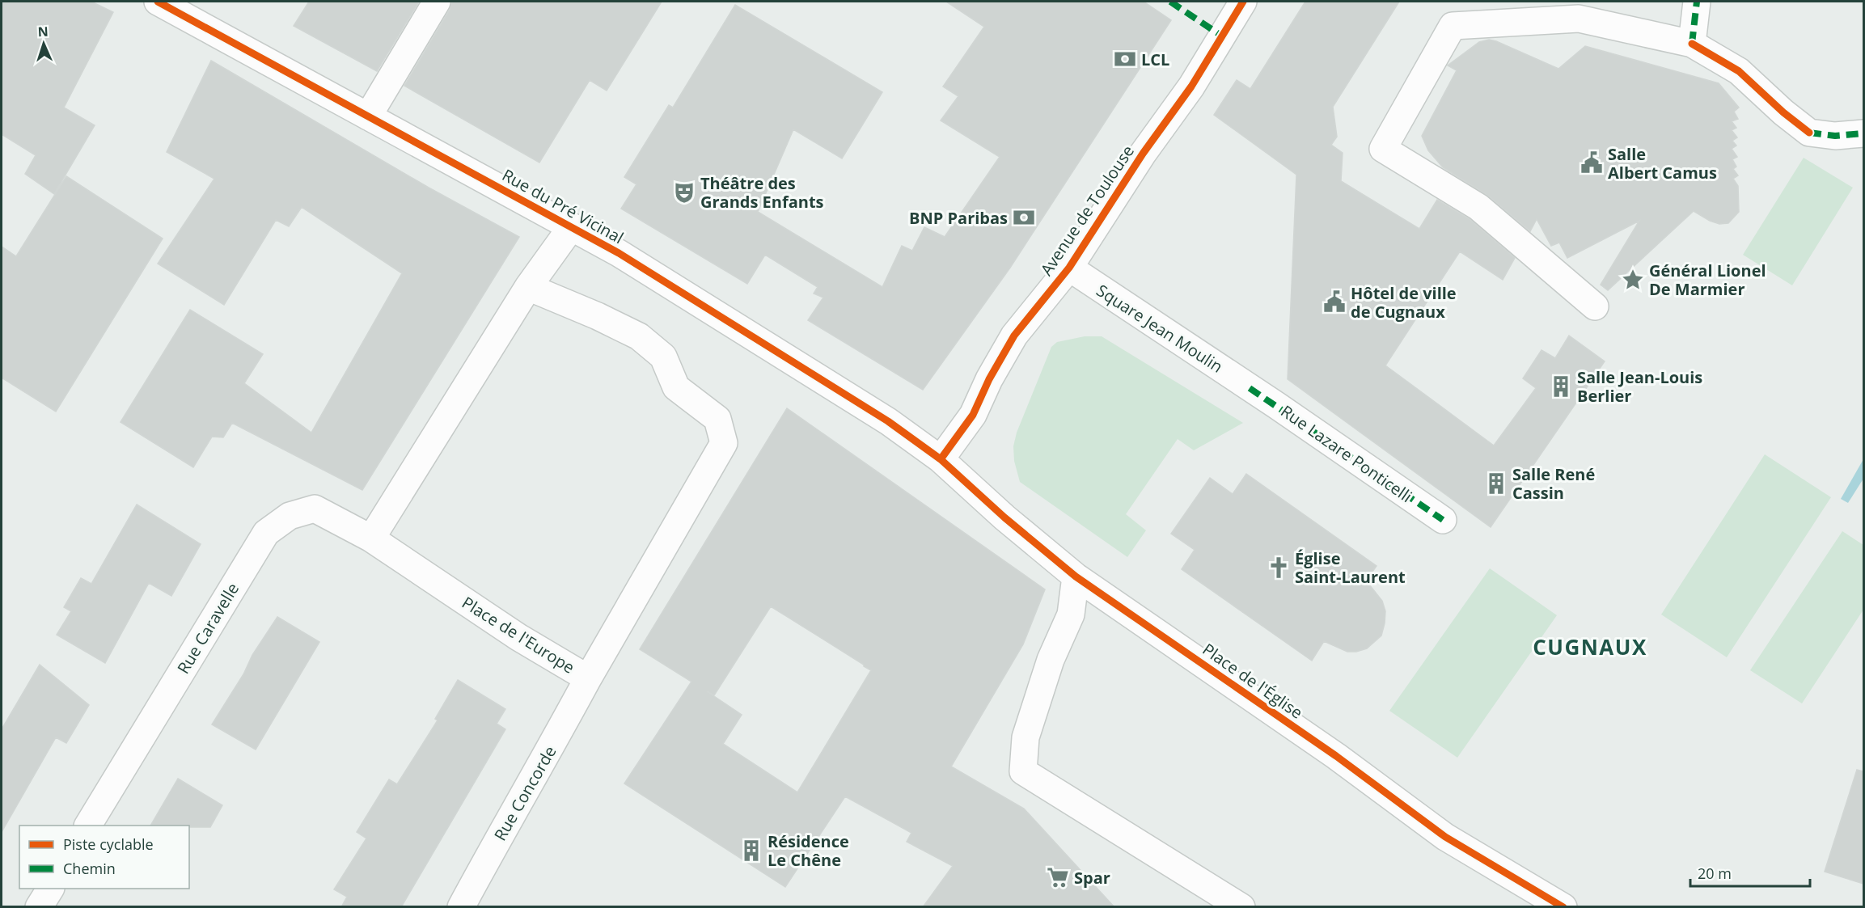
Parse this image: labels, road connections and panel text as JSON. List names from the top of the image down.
{
  "streets": {
    "street": [
      "Rue du Pré Vicinal",
      "Avenue de Toulouse",
      "Square Jean Moulin",
      "Rue Lazare Ponticelli",
      "Rue Caravelle",
      "Place de l'Europe",
      "Place de l'Église",
      "Rue Concorde"
    ]
  },
  "crossings": [
    ["Rue du Pré Vicinal", "Avenue de Toulouse"],
    ["Rue du Pré Vicinal", "Place de l'Église"],
    ["Avenue de Toulouse", "Square Jean Moulin"],
    ["Avenue de Toulouse", "Place de l'Église"],
    ["Square Jean Moulin", "Rue Lazare Ponticelli"],
    ["Rue Caravelle", "Place de l'Europe"],
    ["Place de l'Europe", "Rue Concorde"]
  ],
  "districts": ["CUGNAUX"],
  "places": {
    "bank": ["LCL", "BNP Paribas"],
    "public building": ["Salle Albert Camus", "Hôtel de ville de Cugnaux"],
    "theatre": ["Théâtre des Grands Enfants"],
    "place": ["Général Lionel De Marmier"],
    "building": ["Salle Jean-Louis Berlier", "Salle René Cassin", "Résidence Le Chêne"],
    "church": ["Église Saint-Laurent"],
    "supermarket": ["Spar"]
  },
  "legend": ["Piste cyclable", "Chemin"],
  "scale_bar": "20 m",
  "north": "top"
}
